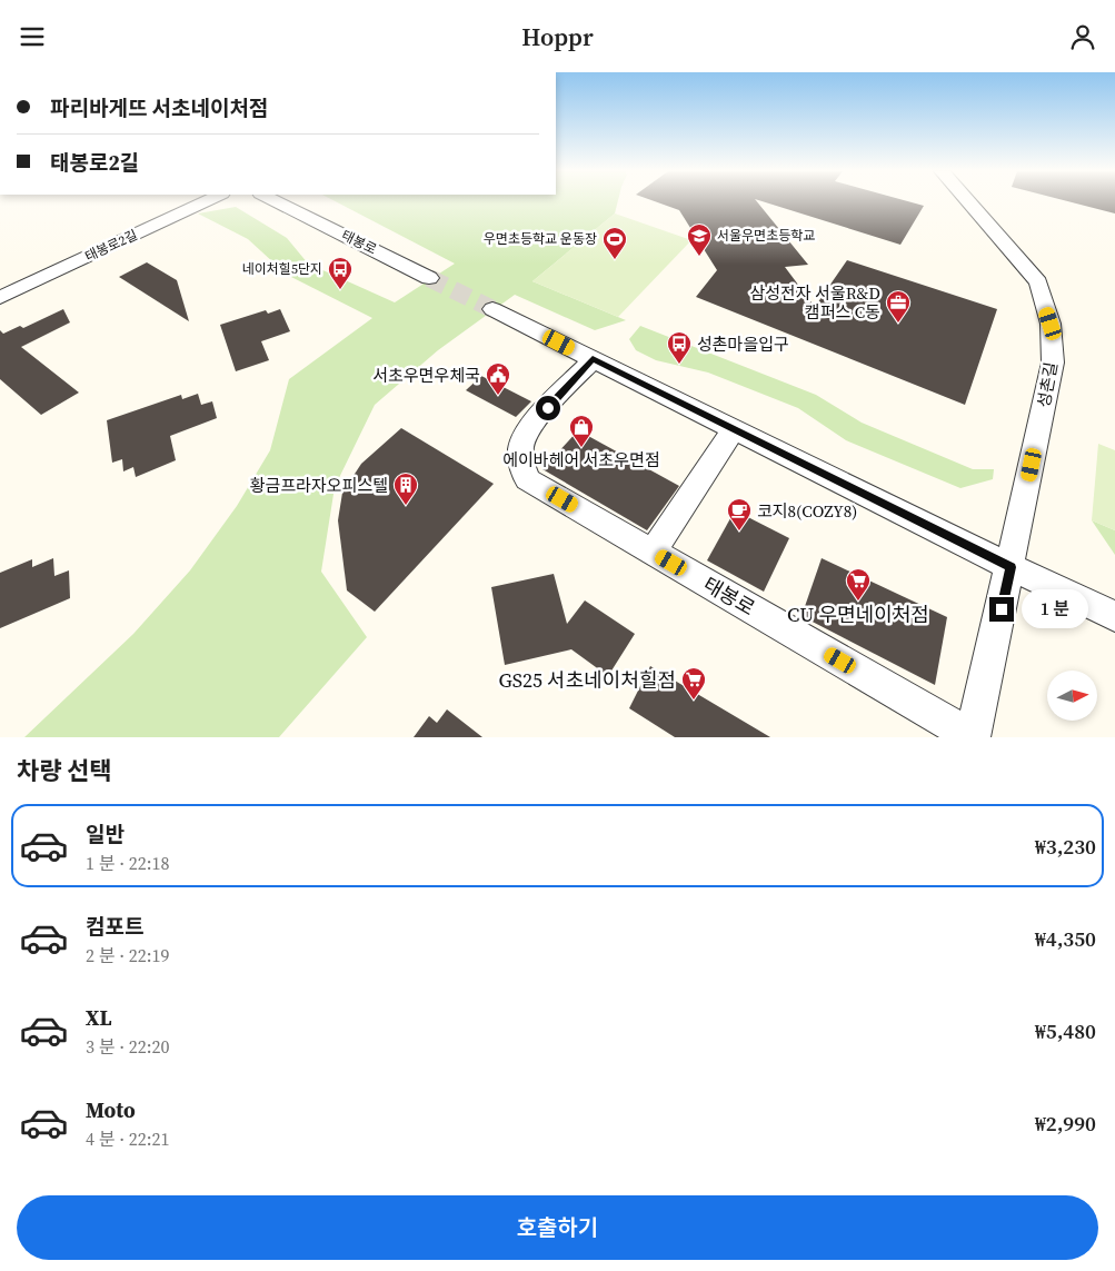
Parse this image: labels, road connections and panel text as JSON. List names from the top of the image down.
{
  "streets": {
    "street": ["태봉로", "태봉로2길", "성촌길"]
  },
  "places": {
    "school or university": ["서울우면초등학교"],
    "sports": ["우면초등학교 운동장"],
    "bus stop": ["네이처힐5단지", "성촌마을입구"],
    "office": ["삼성전자 서울R&D 캠퍼스 C동"],
    "public building": ["서초우면우체국"],
    "shop": ["에이바헤어 서초우면점"],
    "building": ["황금프라자오피스텔"],
    "cafe": ["코지8(COZY8)"],
    "supermarket": ["CU 우면네이처점", "GS25 서초네이처힐점"]
  },
  "north": "right",
  "page": {
    "header": "Hoppr",
    "banner": ["파리바게뜨 서초네이처점", "태봉로2길"],
    "bubble": "1 분",
    "heading": "차량 선택",
    "list": [
      {
        "name": "일반",
        "note": "1 분 · 22:18",
        "value": "₩3,230"
      },
      {
        "name": "컴포트",
        "note": "2 분 · 22:19",
        "value": "₩4,350"
      },
      {
        "name": "XL",
        "note": "3 분 · 22:20",
        "value": "₩5,480"
      },
      {
        "name": "Moto",
        "note": "4 분 · 22:21",
        "value": "₩2,990"
      }
    ],
    "buttons": "호출하기"
  }
}
